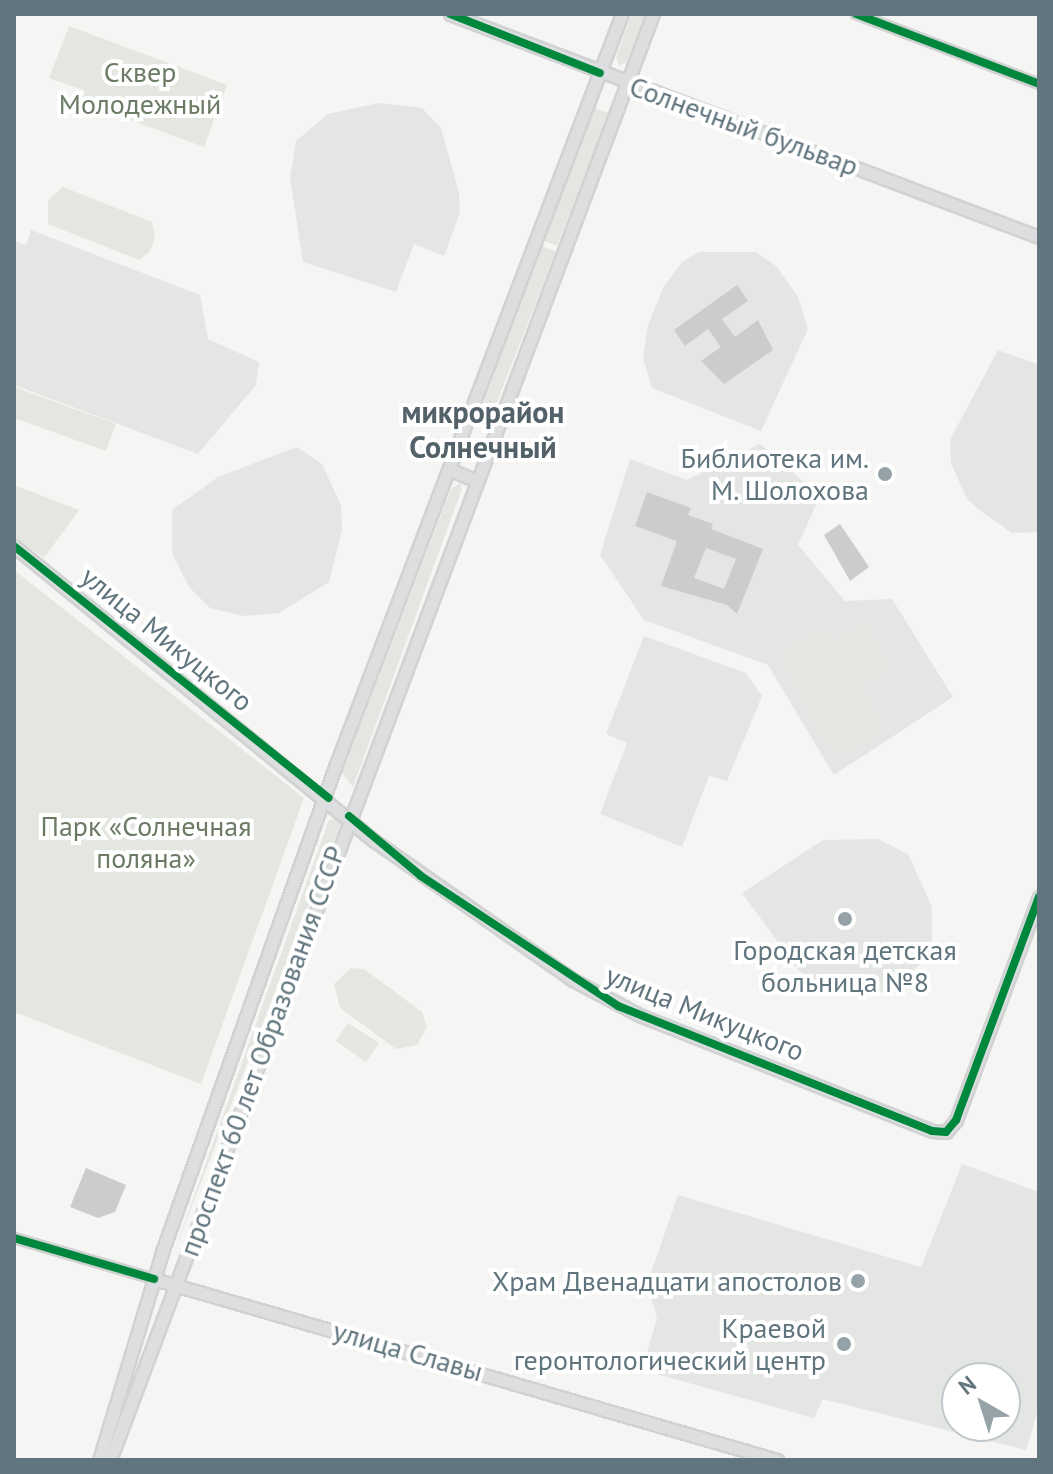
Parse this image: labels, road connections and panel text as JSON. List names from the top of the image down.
{
  "streets": {
    "main road": [
      "Солнечный бульвар",
      "улица Микуцкого",
      "проспект 60 лет Образования СССР",
      "улица Славы"
    ]
  },
  "crossings": [
    ["Солнечный бульвар", "проспект 60 лет Образования СССР"],
    ["улица Микуцкого", "проспект 60 лет Образования СССР"],
    ["проспект 60 лет Образования СССР", "улица Славы"]
  ],
  "districts": ["микрорайон Солнечный"],
  "parks": ["Сквер Молодежный", "Парк «Солнечная поляна»"],
  "places": [
    "Библиотека им. М. Шолохова",
    "Городская детская больница №8",
    "Храм Двенадцати апостолов",
    "Краевой геронтологический центр"
  ],
  "north": "top left"
}
